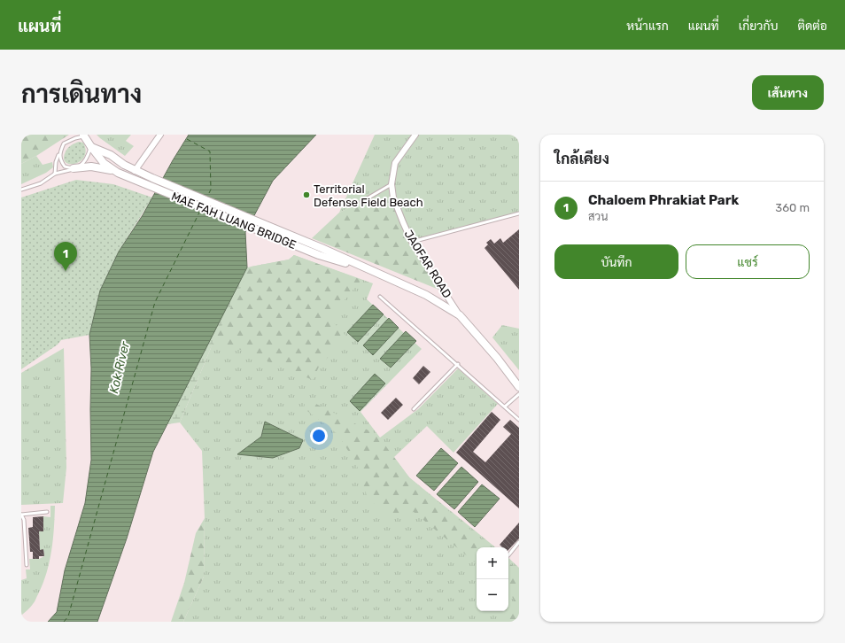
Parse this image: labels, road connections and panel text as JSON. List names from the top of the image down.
{
  "streets": {
    "street": ["MAE FAH LUANG BRIDGE", "JAOFAR ROAD"]
  },
  "water": ["Kok River"],
  "places": ["Territorial Defense Field Beach"],
  "page": {
    "header": "แผนที่",
    "nav": [
      "หน้าแรก",
      "แผนที่",
      "เกี่ยวกับ",
      "ติดต่อ"
    ],
    "buttons": [
      "เส้นทาง",
      ["บันทึก", "แชร์"]
    ],
    "title": "การเดินทาง",
    "heading": "ใกล้เคียง",
    "list": [
      {
        "mark": "1",
        "name": "Chaloem Phrakiat Park",
        "note": "สวน",
        "value": "360 m"
      }
    ],
    "pins": "1",
    "map_buttons": ["+", "−"]
  }
}
